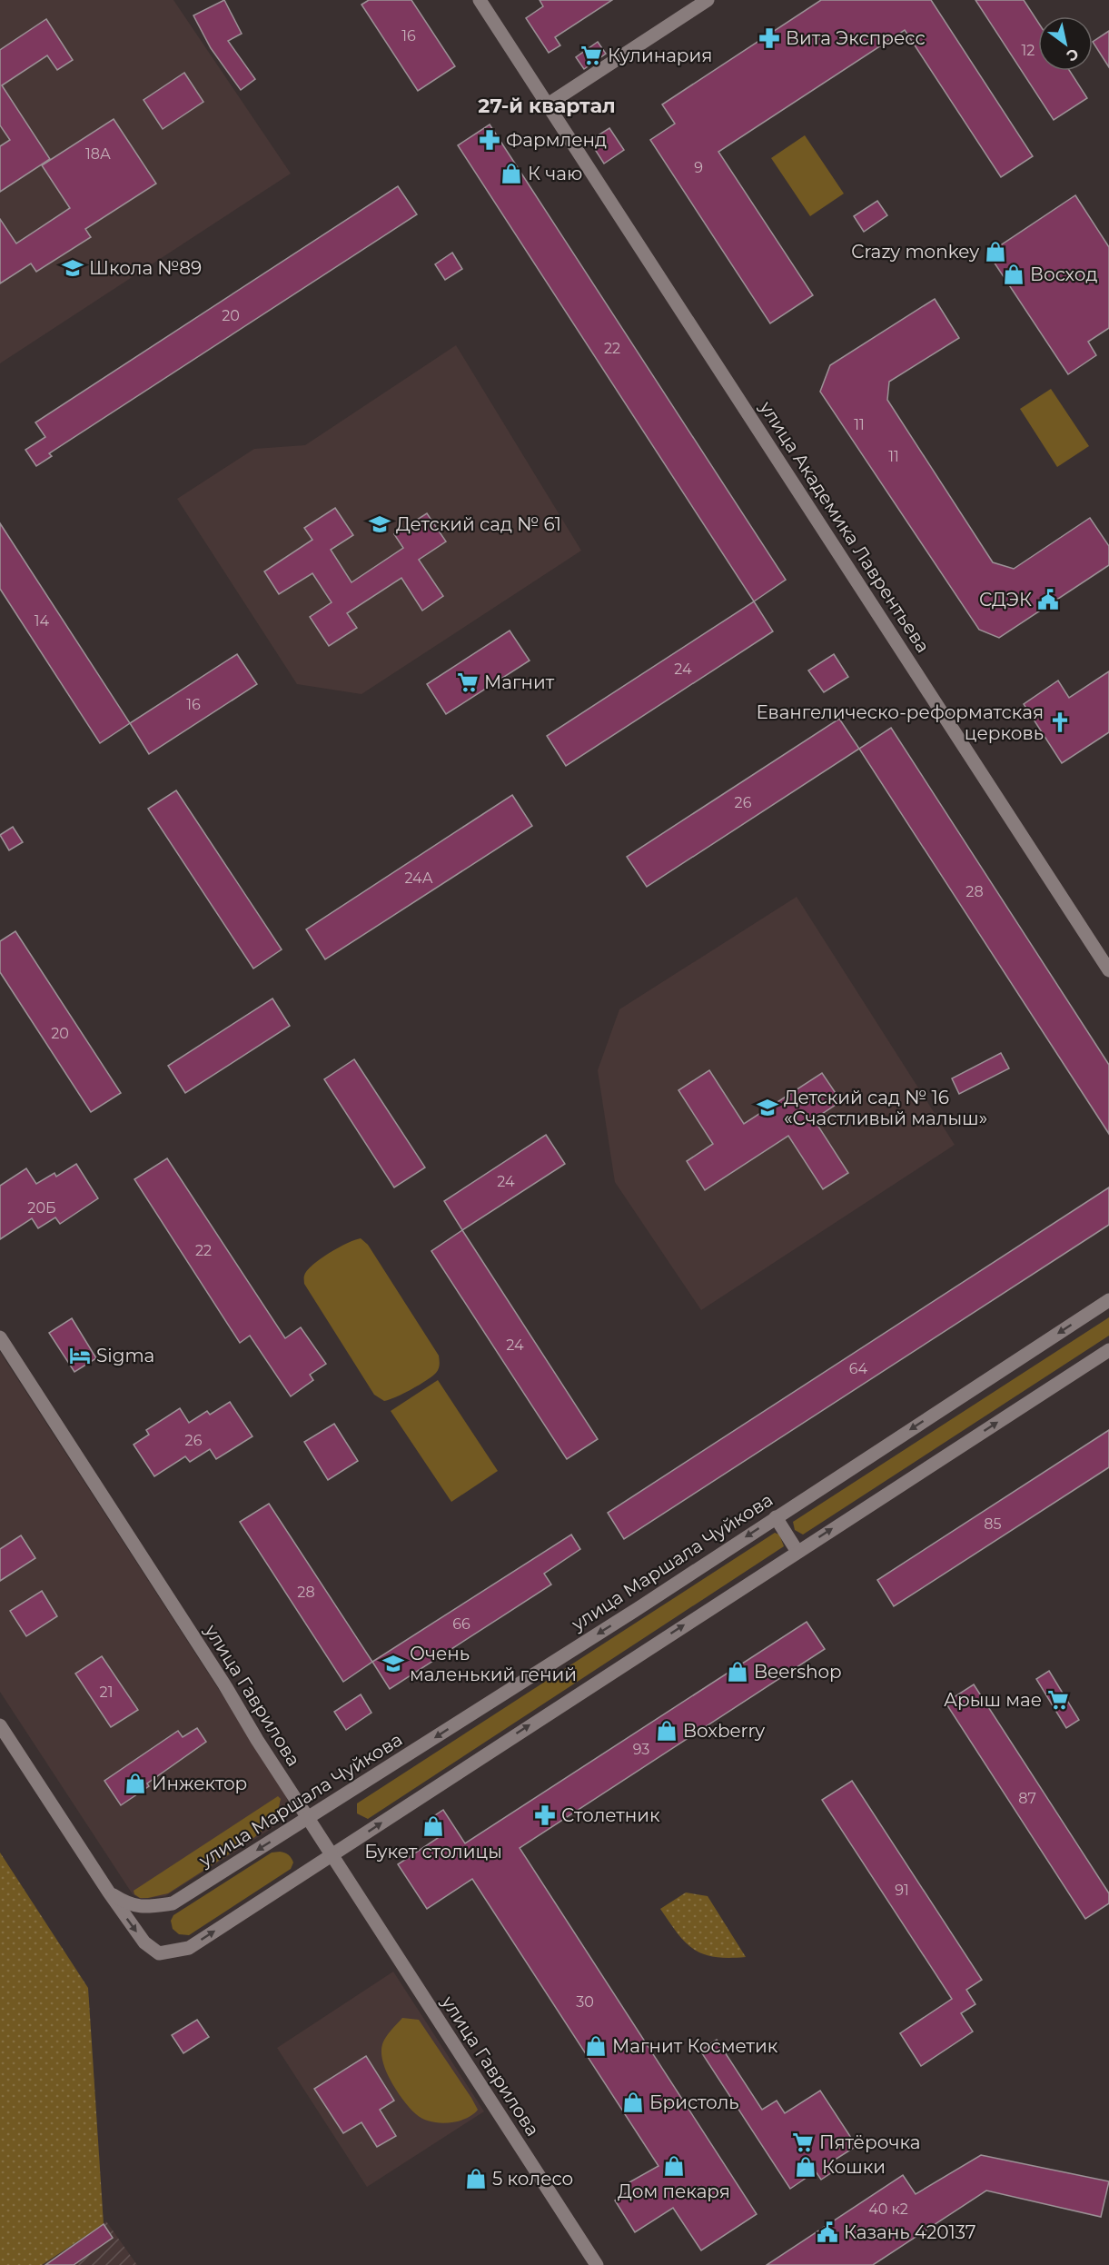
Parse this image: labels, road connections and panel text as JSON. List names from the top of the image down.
{
  "streets": {
    "main road": ["улица Академика Лаврентьева", "улица Маршала Чуйкова", "улица Гаврилова"]
  },
  "crossings": [
    ["улица Маршала Чуйкова", "улица Гаврилова"]
  ],
  "districts": ["27-й квартал"],
  "places": {
    "pharmacy": ["Вита Экспресс", "Фармленд", "Столетник"],
    "supermarket": [
      "Кулинария",
      "Магнит",
      "Арыш мае",
      "Пятёрочка"
    ],
    "shop": [
      "К чаю",
      "Crazy monkey",
      "Восход",
      "Beershop",
      "Boxberry",
      "Инжектор",
      "Букет столицы",
      "Магнит Косметик",
      "Бристоль",
      "Дом пекаря",
      "Кошки",
      "5 колесо"
    ],
    "school or university": [
      "Школа №89",
      "Детский сад № 61",
      "Детский сад № 16 «Счастливый малыш»",
      "Очень маленький гений"
    ],
    "public building": ["СДЭК", "Казань 420137"],
    "church": ["Евангелическо-реформатская церковь"],
    "hotel": ["Sigma"]
  },
  "house_numbers": [
    "16",
    "12",
    "18А",
    "9",
    "20",
    "22",
    "11",
    "11",
    "14",
    "24",
    "16",
    "26",
    "24А",
    "28",
    "20",
    "24",
    "20Б",
    "22",
    "24",
    "64",
    "26",
    "85",
    "28",
    "66",
    "21",
    "93",
    "87",
    "91",
    "30",
    "40 к2"
  ],
  "north": "bottom right"
}
